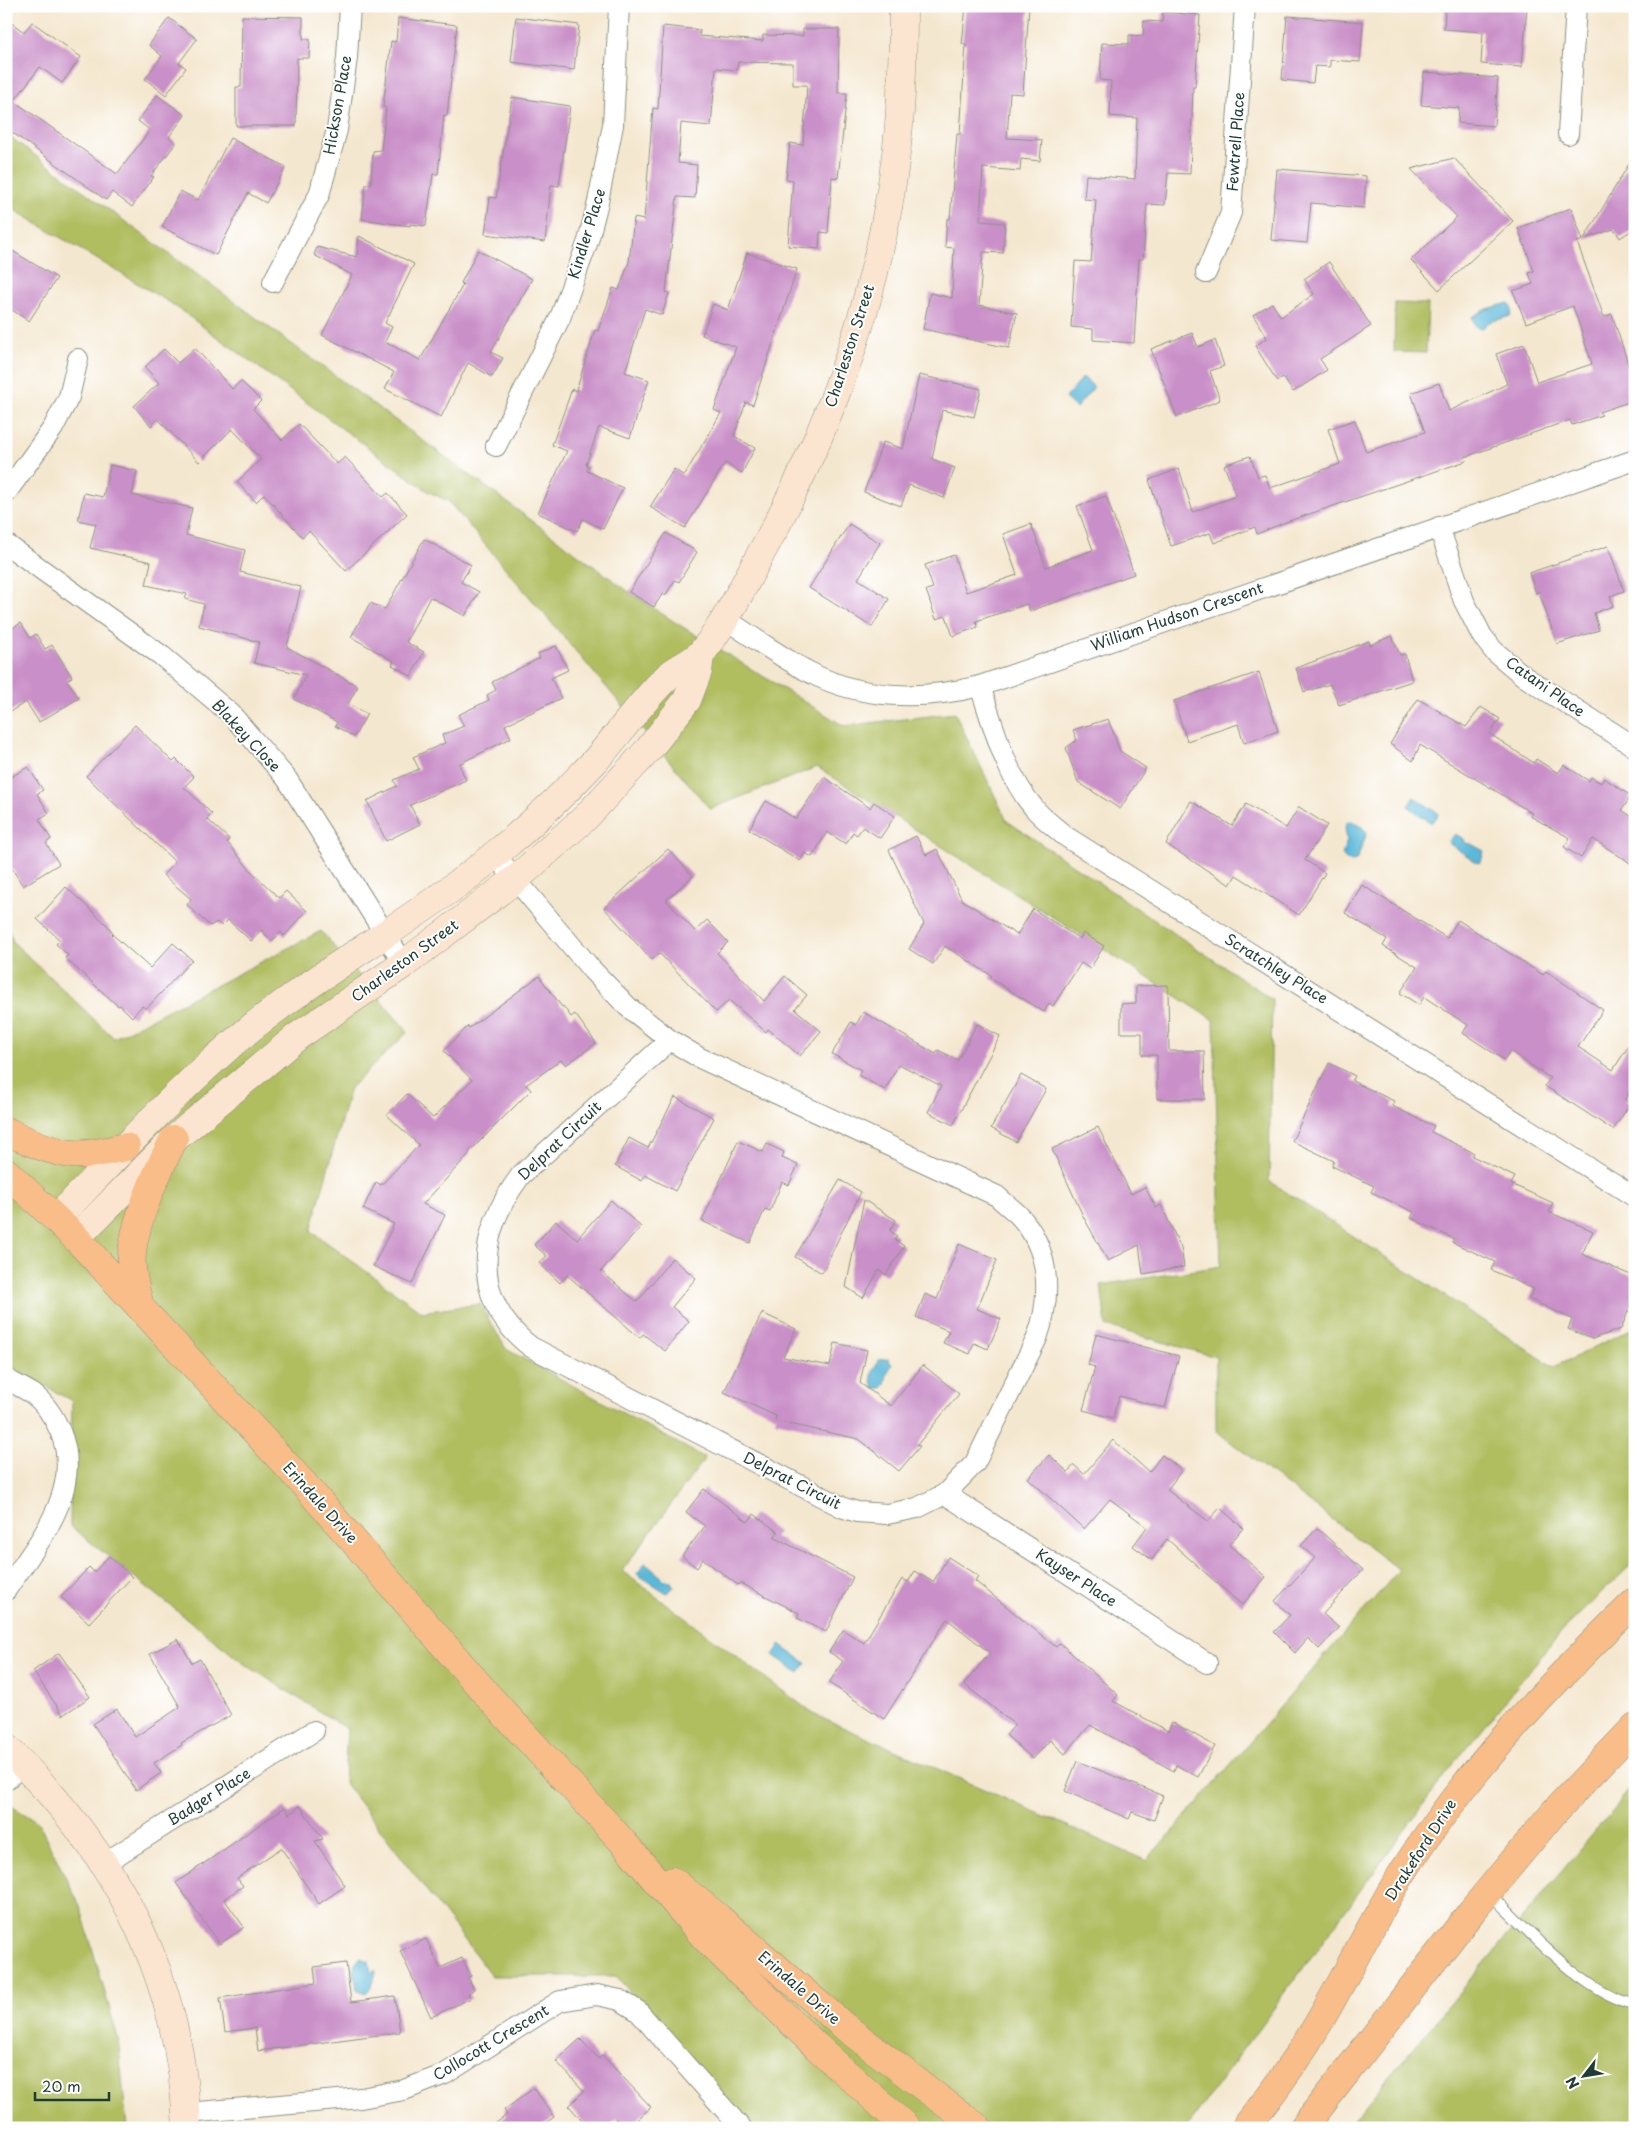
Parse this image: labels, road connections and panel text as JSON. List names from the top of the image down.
{
  "streets": {
    "main road": ["Erindale Drive", "Drakeford Drive"],
    "street": [
      "Hickson Place",
      "Fewtrell Place",
      "Kindler Place",
      "Charleston Street",
      "William Hudson Crescent",
      "Catani Place",
      "Blakey Close",
      "Scratchley Place",
      "Delprat Circuit",
      "Kayser Place",
      "Badger Place",
      "Collocott Crescent"
    ]
  },
  "crossings": [
    ["Charleston Street", "William Hudson Crescent"],
    ["Charleston Street", "Blakey Close"],
    ["Charleston Street", "Delprat Circuit"],
    ["Charleston Street", "Erindale Drive"],
    ["William Hudson Crescent", "Catani Place"],
    ["William Hudson Crescent", "Scratchley Place"],
    ["Delprat Circuit", "Kayser Place"]
  ],
  "scale_bar": "20 m",
  "north": "bottom left"
}
